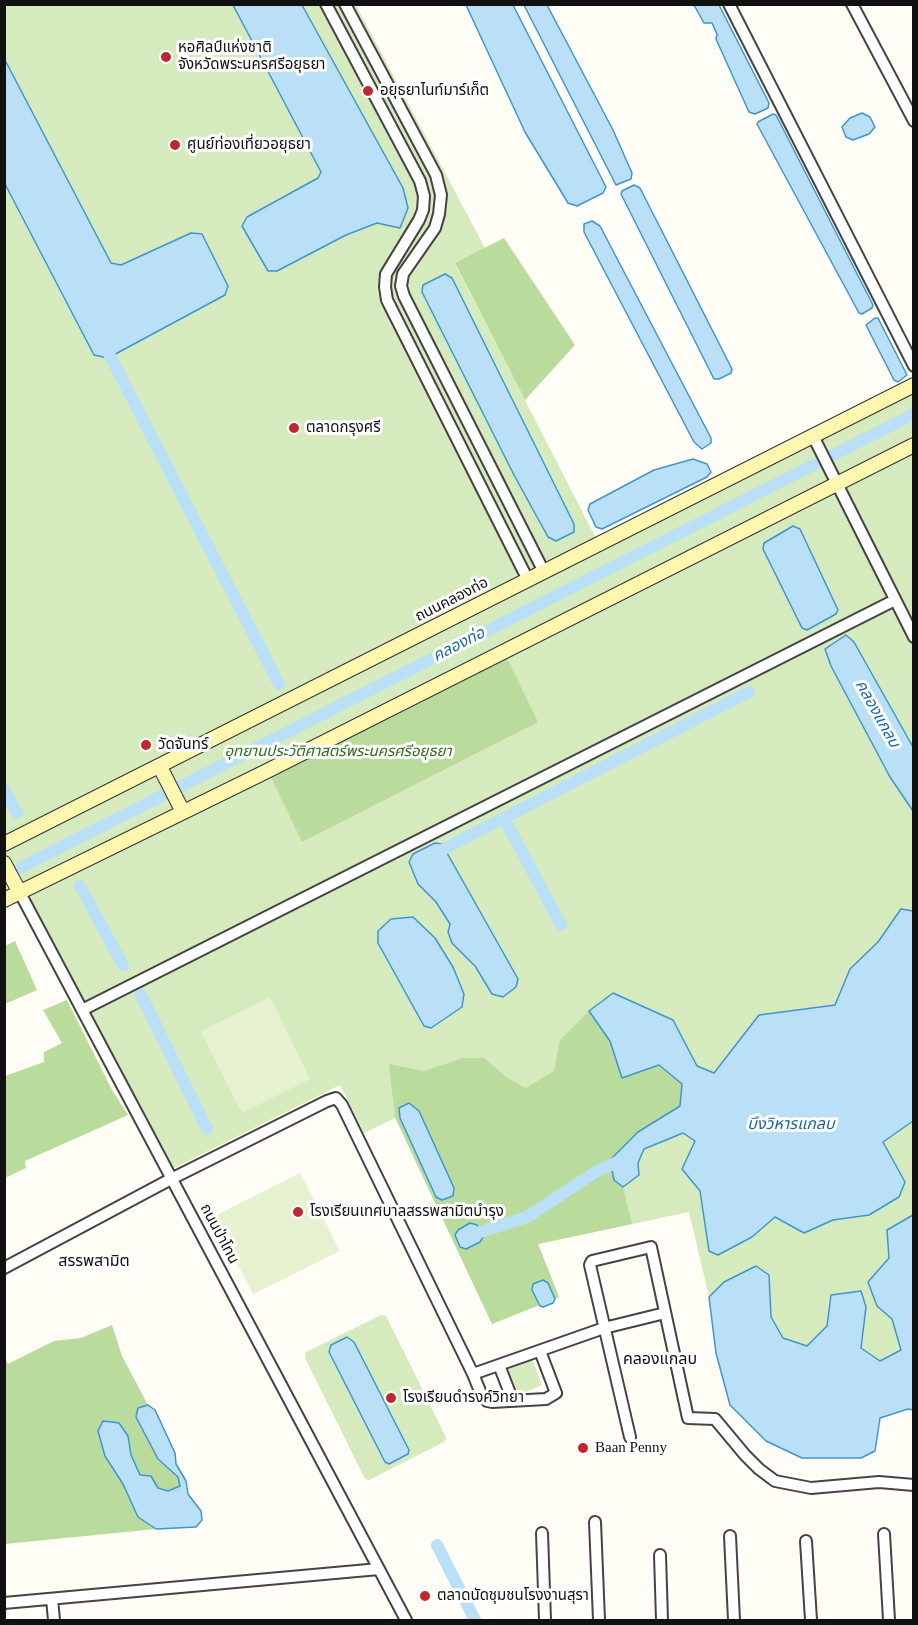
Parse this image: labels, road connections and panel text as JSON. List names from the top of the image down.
{
  "streets": {
    "street": ["ถนนคลองท่อ", "ถนนป่าโทน"]
  },
  "districts": ["สรรพสามิต", "คลองแกลบ"],
  "water": ["คลองท่อ", "คลองแกลบ", "บึงวิหารแกลบ"],
  "parks": ["อุทยานประวัติศาสตร์พระนครศรีอยุธยา"],
  "places": [
    "หอศิลป์แห่งชาติ จังหวัดพระนครศรีอยุธยา",
    "อยุธยาไนท์มาร์เก็ต",
    "ศูนย์ท่องเที่ยวอยุธยา",
    "ตลาดกรุงศรี",
    "วัดจันทร์",
    "โรงเรียนเทศบาลสรรพสามิตบำรุง",
    "โรงเรียนดำรงค์วิทยา",
    "Baan Penny",
    "ตลาดนัดชุมชนโรงงานสุรา"
  ]
}
